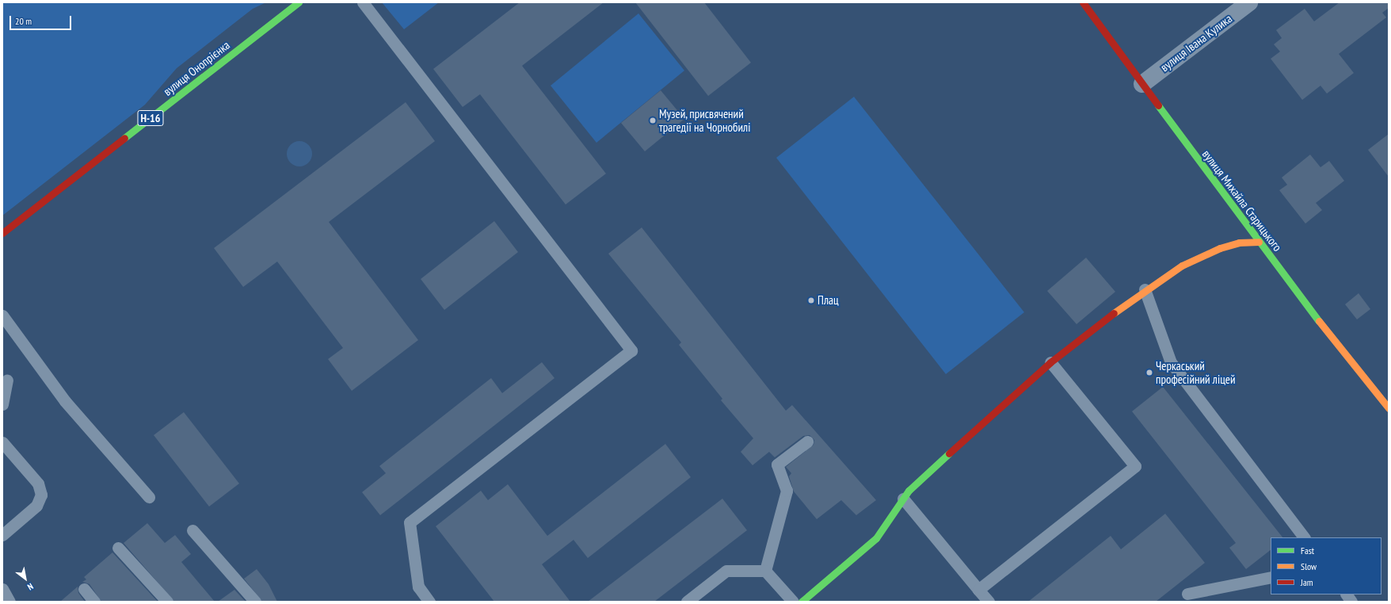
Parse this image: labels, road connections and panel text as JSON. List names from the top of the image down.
{
  "streets": {
    "street": [
      "вулиця Івана Кулика",
      "вулиця Онопрієнка",
      "Н-16",
      "вулиця Михайла Старицького"
    ]
  },
  "crossings": [
    ["вулиця Івана Кулика", "вулиця Михайла Старицького"]
  ],
  "places": ["Музей, присвячений трагедії на Чорнобилі", "Плац", "Черкаський професійний ліцей"],
  "legend": ["Fast", "Slow", "Jam"],
  "scale_bar": "20 m",
  "north": "bottom right"
}
